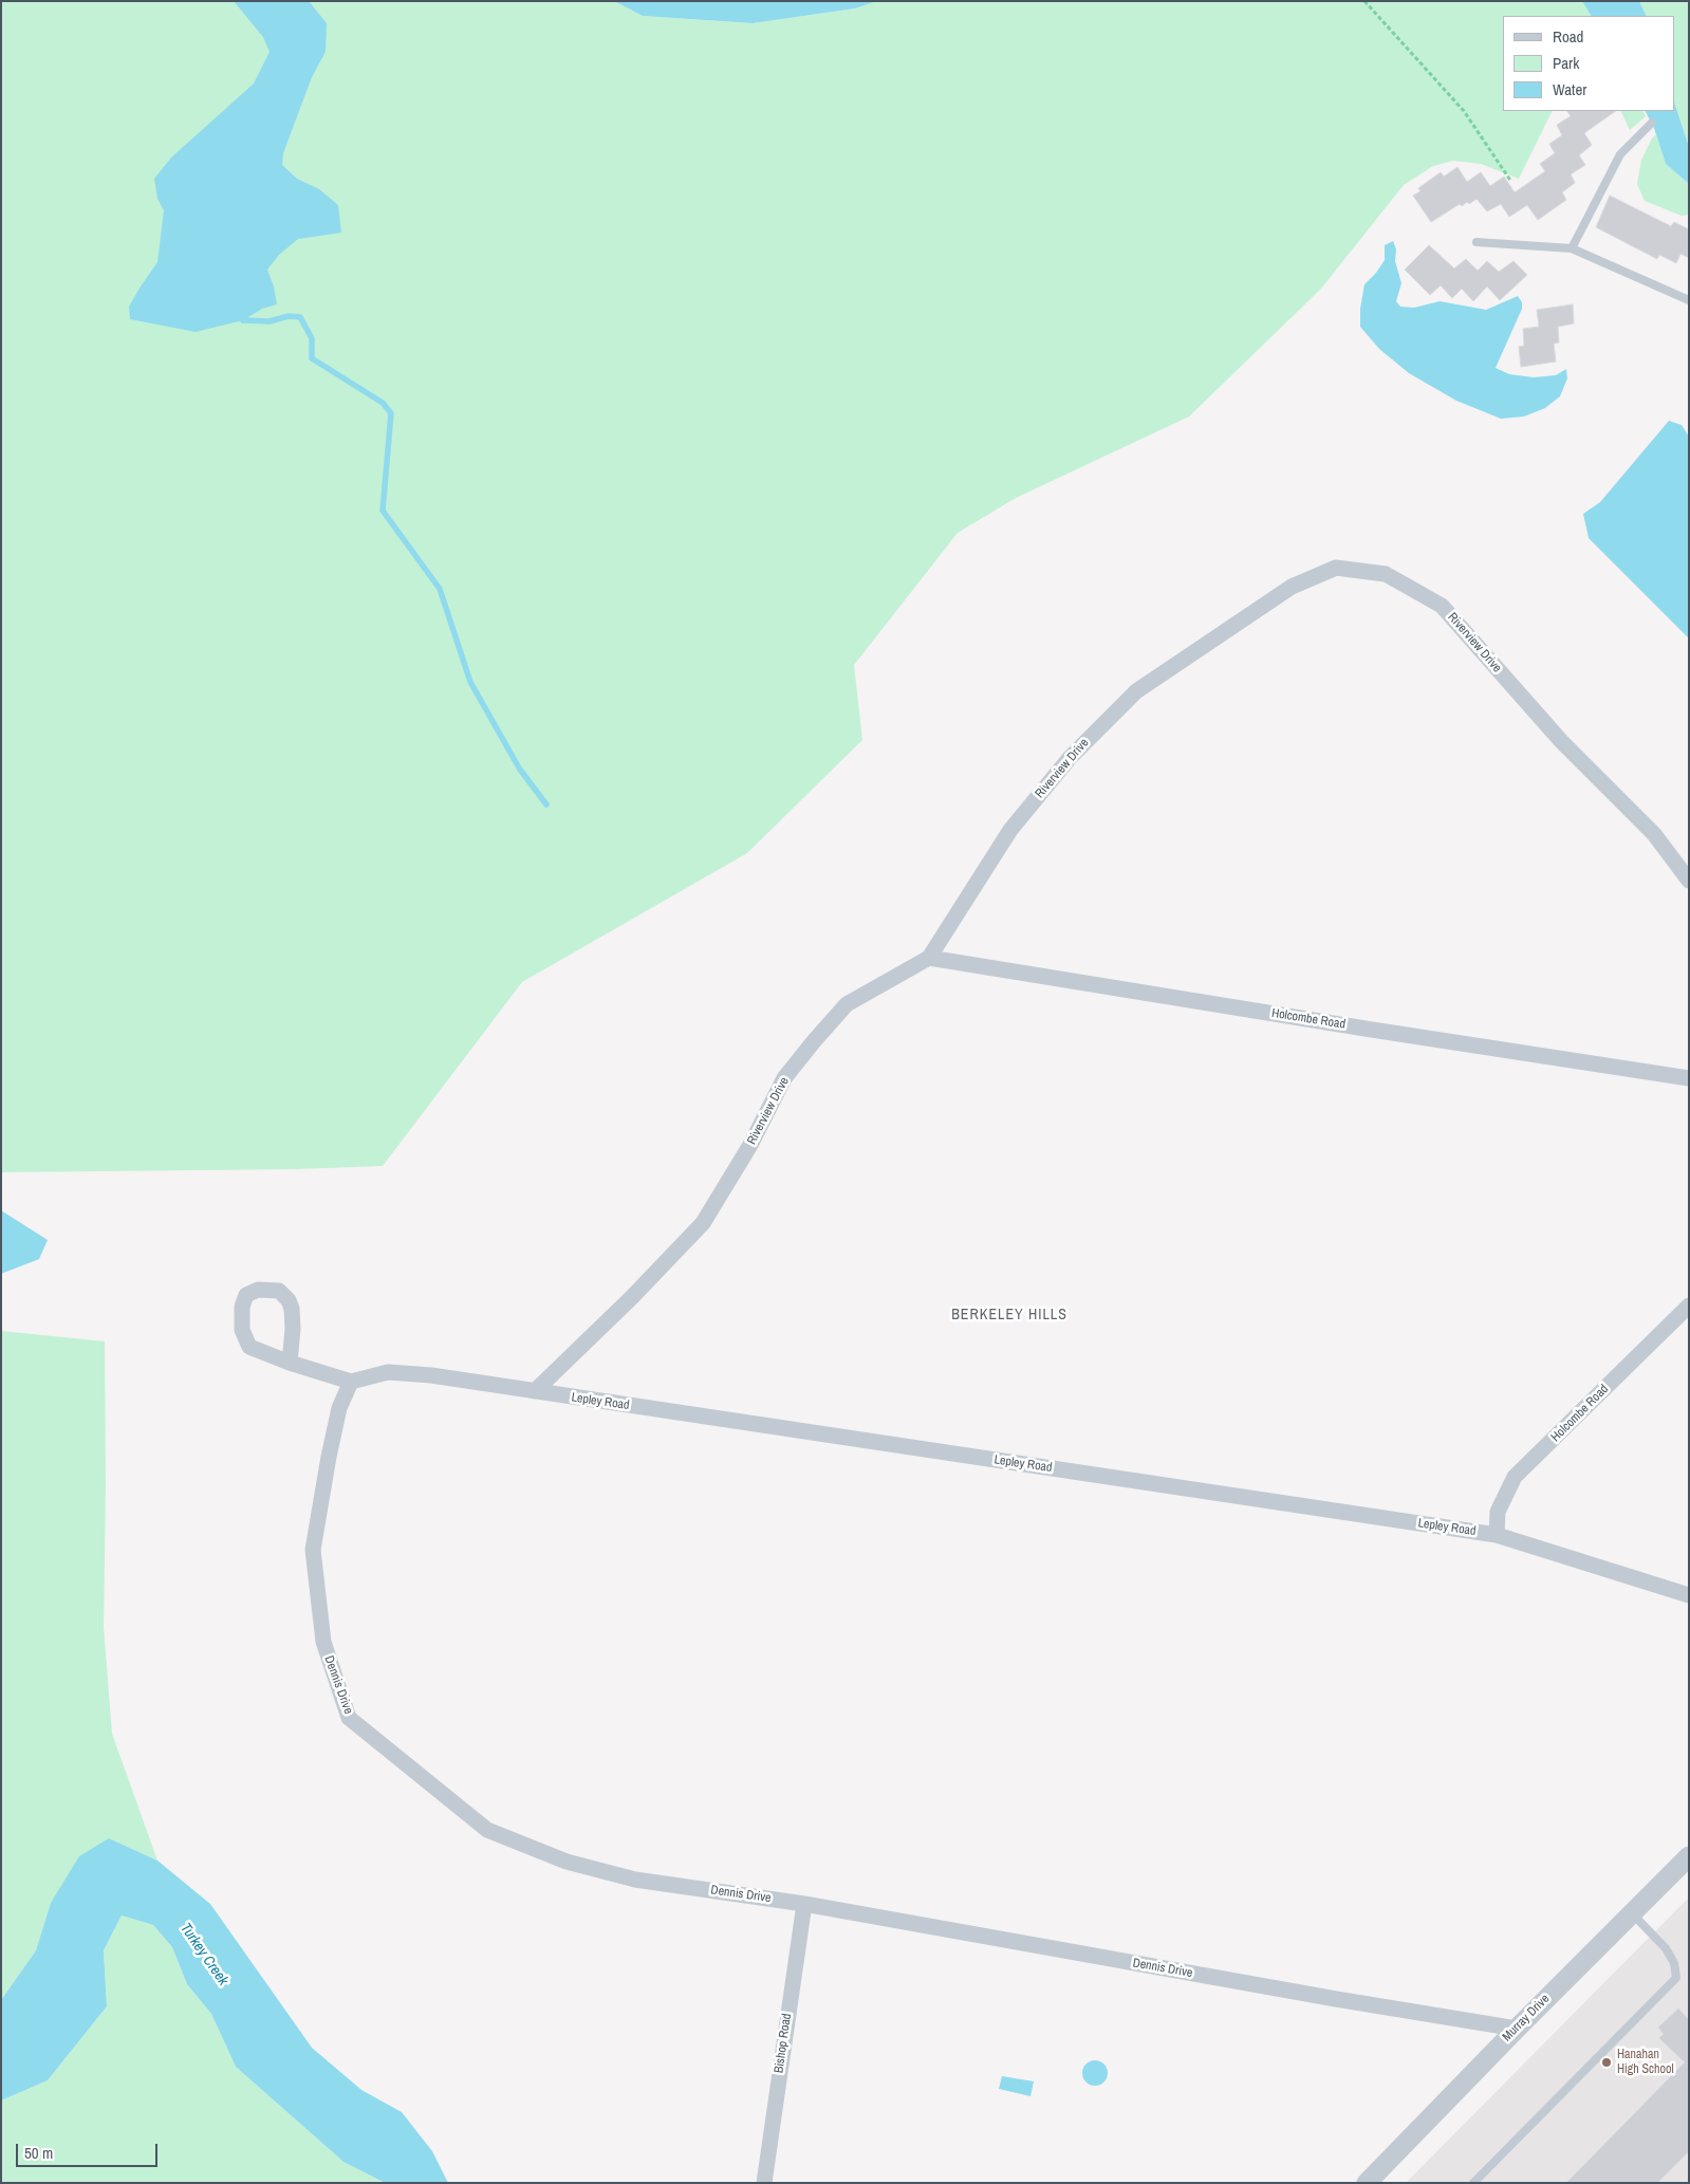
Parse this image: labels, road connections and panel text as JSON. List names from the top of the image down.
{
  "streets": {
    "street": [
      "Riverview Drive",
      "Holcombe Road",
      "Lepley Road",
      "Dennis Drive",
      "Murray Drive",
      "Bishop Road"
    ]
  },
  "crossings": [
    ["Riverview Drive", "Holcombe Road"],
    ["Riverview Drive", "Lepley Road"],
    ["Holcombe Road", "Lepley Road"],
    ["Lepley Road", "Dennis Drive"],
    ["Dennis Drive", "Murray Drive"],
    ["Dennis Drive", "Bishop Road"]
  ],
  "districts": ["BERKELEY HILLS"],
  "water": ["Turkey Creek"],
  "places": ["Hanahan High School"],
  "legend": ["Road", "Park", "Water"],
  "scale_bar": "50 m"
}
